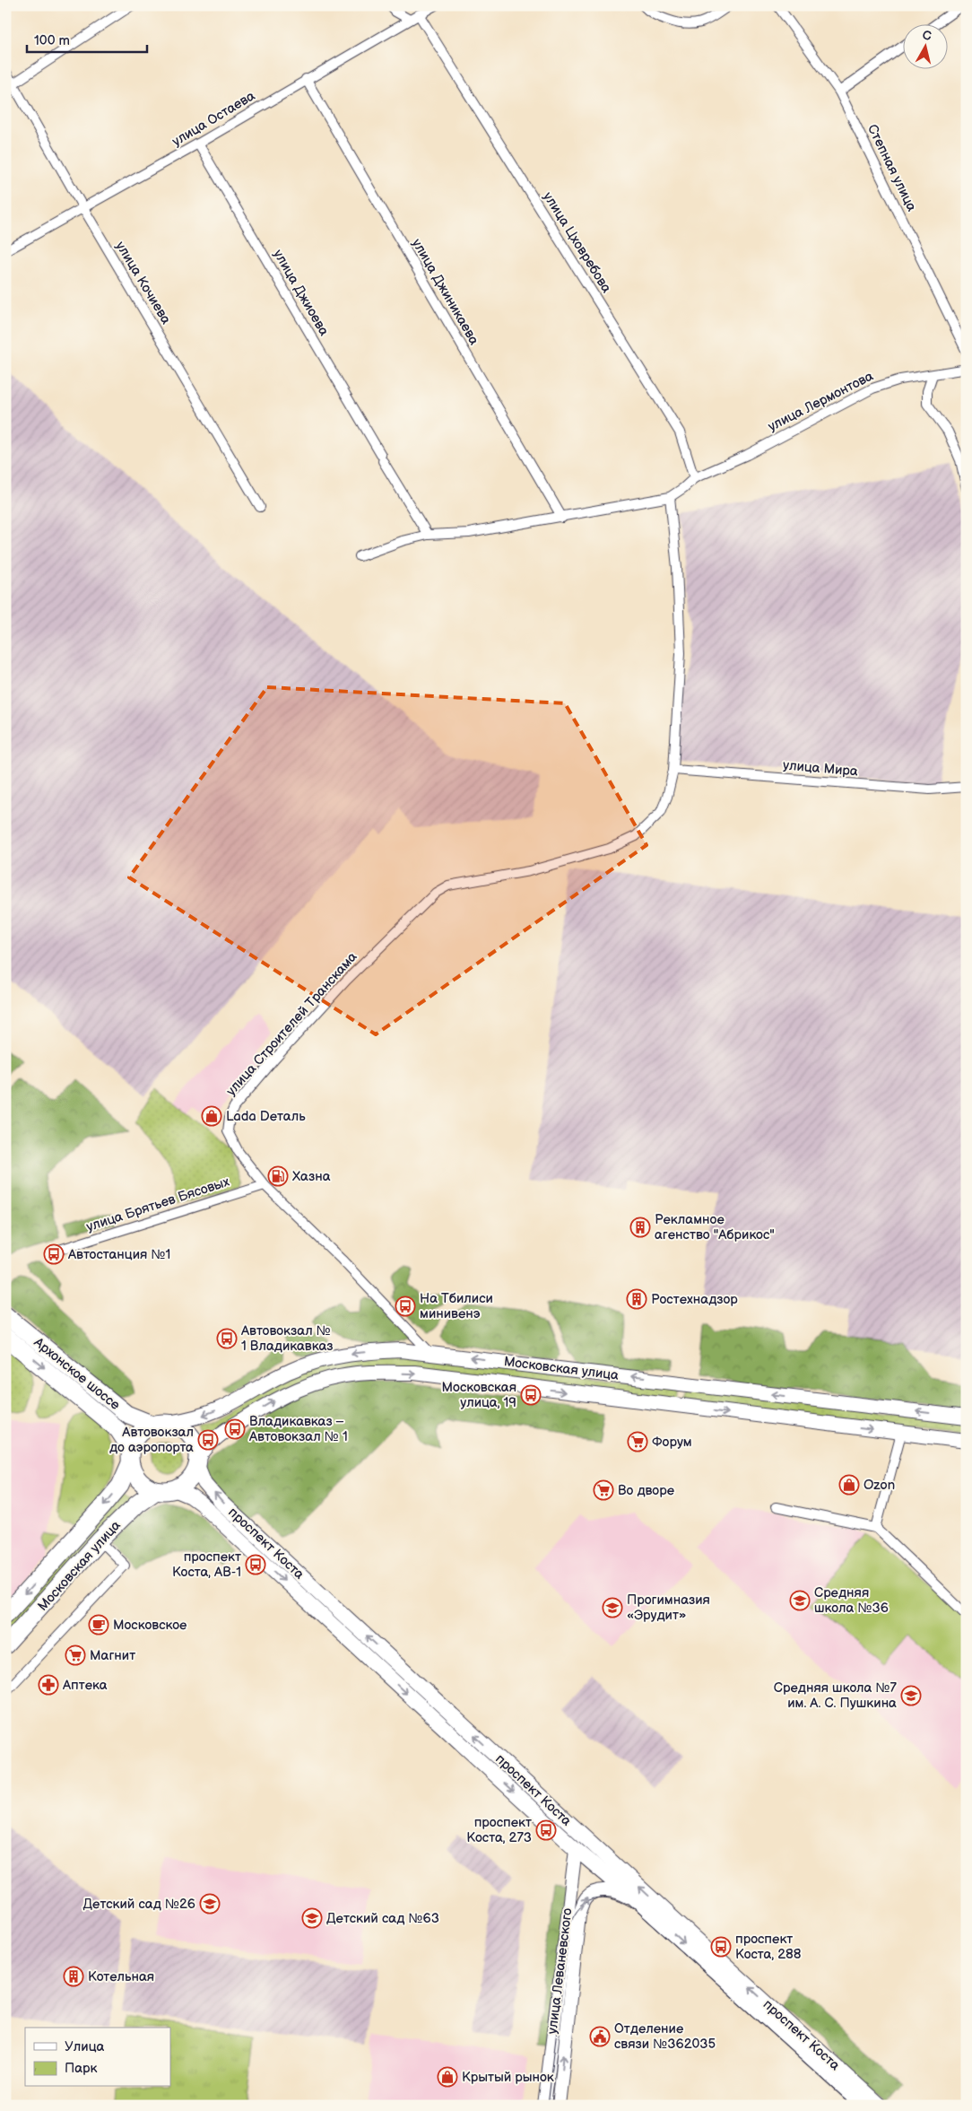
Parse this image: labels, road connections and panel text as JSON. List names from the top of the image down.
{
  "streets": {
    "highway": ["Московская улица", "Архонское шоссе"],
    "main road": ["проспект Коста"],
    "street": [
      "улица Остаева",
      "Степная улица",
      "улица Цховребова",
      "улица Кочиева",
      "улица Джиникаева",
      "улица Джиоева",
      "улица Лермонтова",
      "улица Мира",
      "улица Строителей Транскама",
      "улица Брятьев Бясовых",
      "улица Леваневского"
    ]
  },
  "crossings": [
    ["улица Остаева", "улица Цховребова"],
    ["улица Остаева", "улица Кочиева"],
    ["улица Остаева", "улица Джиникаева"],
    ["улица Остаева", "улица Джиоева"],
    ["улица Цховребова", "улица Лермонтова"],
    ["улица Мира", "улица Строителей Транскама"],
    ["улица Строителей Транскама", "улица Брятьев Бясовых"],
    ["улица Строителей Транскама", "Московская улица"],
    ["Московская улица", "Архонское шоссе"],
    ["Московская улица", "проспект Коста"],
    ["Архонское шоссе", "проспект Коста"],
    ["проспект Коста", "улица Леваневского"]
  ],
  "places": {
    "shop": ["Lada Dеталь", "Ozon", "Крытый рынок"],
    "fuel station": ["Хазна"],
    "building": ["Рекламное агенство \"Абрикос\"", "Ростехнадзор", "Котельная"],
    "bus stop": [
      "Автостанция №1",
      "На Тбилиси минивенэ",
      "Автовокзал № 1 Владикавказ",
      "Московская улица, 19",
      "Владикавказ – Автовокзал № 1",
      "Автовокзал до аэропорта",
      "проспект Коста, АВ-1",
      "проспект Коста, 273",
      "проспект Коста, 288"
    ],
    "supermarket": ["Форум", "Во дворе", "Магнит"],
    "school or university": [
      "Средняя школа №36",
      "Прогимназия «Эрудит»",
      "Средняя школа №7 им. А. С. Пушкина",
      "Детский сад №26",
      "Детский сад №63"
    ],
    "cafe": ["Московское"],
    "pharmacy": ["Аптека"],
    "public building": ["Отделение связи №362035"]
  },
  "legend": ["Улица", "Парк"],
  "scale_bar": "100 m",
  "north": "top"
}
